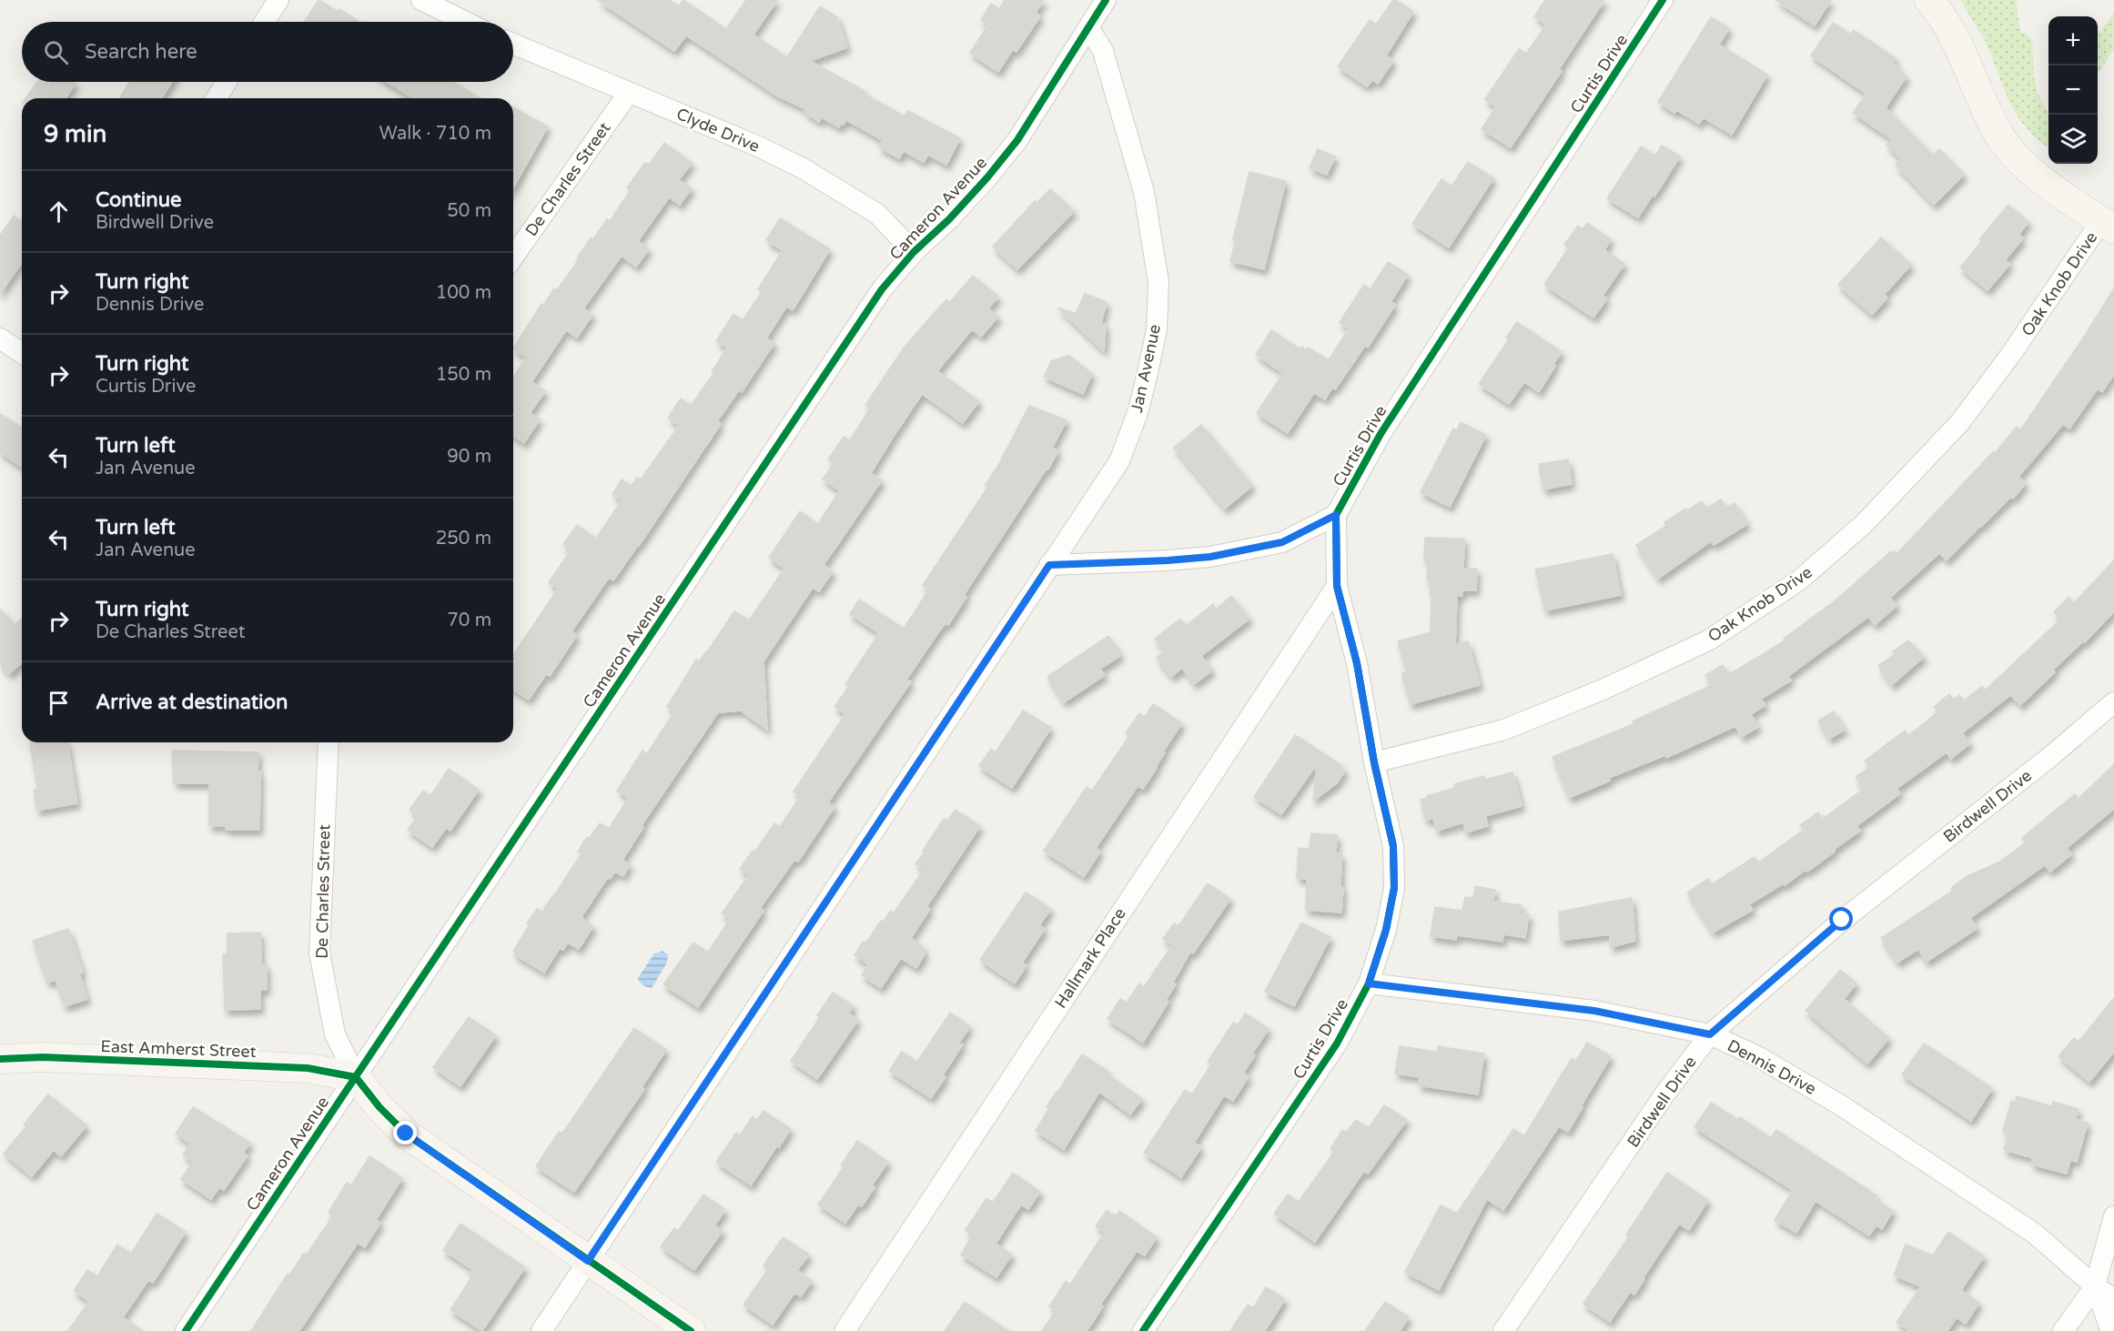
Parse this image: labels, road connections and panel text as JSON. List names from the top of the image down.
{
  "streets": {
    "street": [
      "Curtis Drive",
      "Clyde Drive",
      "De Charles Street",
      "Cameron Avenue",
      "Oak Knob Drive",
      "Jan Avenue",
      "Birdwell Drive",
      "Hallmark Place",
      "East Amherst Street",
      "Dennis Drive"
    ]
  },
  "crossings": [
    ["Curtis Drive", "Oak Knob Drive"],
    ["Curtis Drive", "Hallmark Place"],
    ["Curtis Drive", "Dennis Drive"],
    ["Clyde Drive", "De Charles Street"],
    ["Clyde Drive", "Cameron Avenue"],
    ["De Charles Street", "Cameron Avenue"],
    ["De Charles Street", "Jan Avenue"],
    ["De Charles Street", "East Amherst Street"],
    ["Cameron Avenue", "Jan Avenue"],
    ["Cameron Avenue", "East Amherst Street"],
    ["Birdwell Drive", "Dennis Drive"]
  ],
  "page": {
    "map_buttons": ["+", "−"],
    "search": "Search here",
    "heading": ["9 min", "Walk · 710 m"],
    "list": [
      ["Continue", "Birdwell Drive", "50 m"],
      ["Turn right", "Dennis Drive", "100 m"],
      ["Turn right", "Curtis Drive", "150 m"],
      ["Turn left", "Jan Avenue", "90 m"],
      ["Turn left", "Jan Avenue", "250 m"],
      ["Turn right", "De Charles Street", "70 m"],
      "Arrive at destination"
    ]
  }
}
